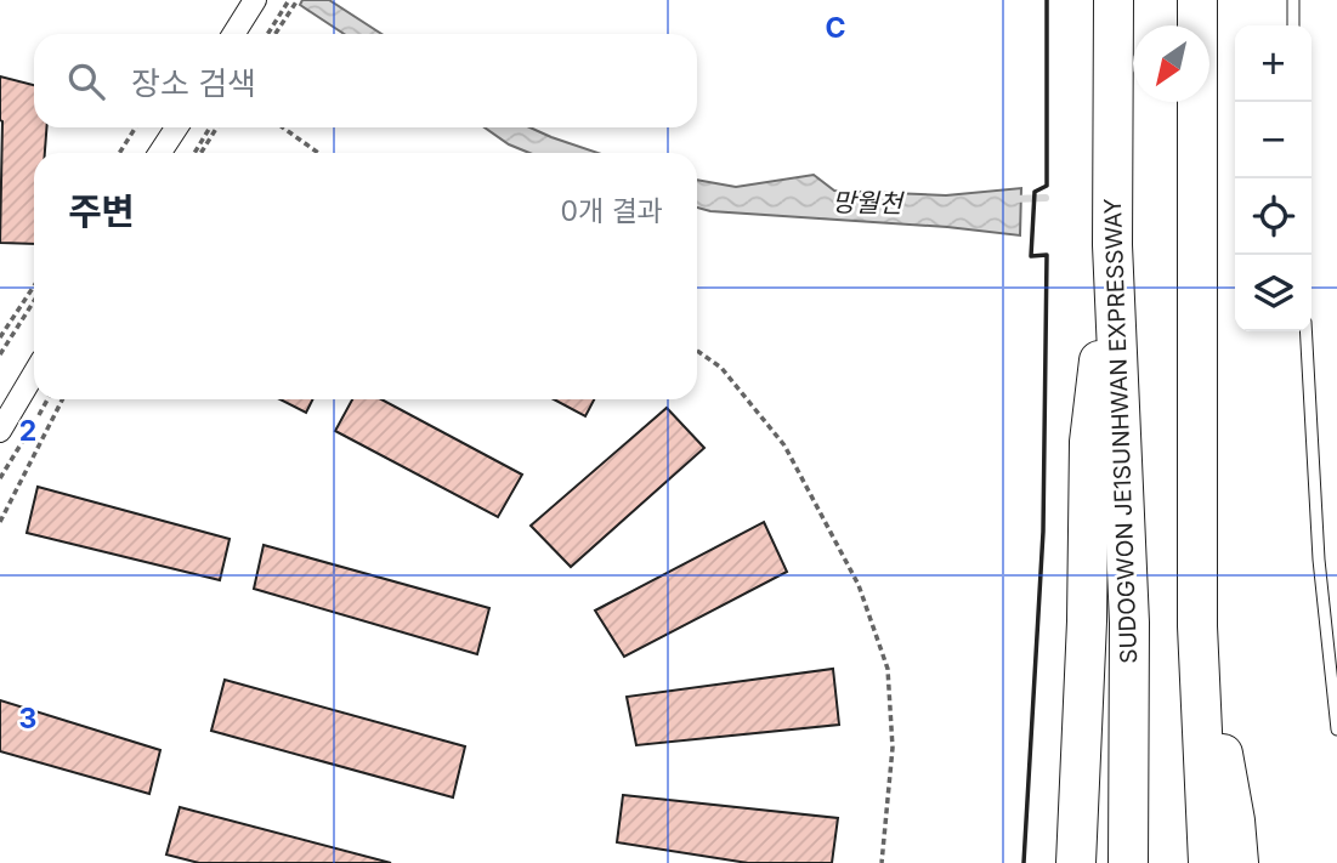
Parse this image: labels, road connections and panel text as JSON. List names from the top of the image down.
{
  "streets": {
    "highway": ["SUDOGWON JE1SUNHWAN EXPRESSWAY"]
  },
  "water": ["망월천"],
  "north": "bottom left",
  "page": {
    "map_buttons": ["+", "−"],
    "search": "장소 검색",
    "heading": ["주변", "0개 결과"]
  },
  "grid": {
    "columns": ["C"],
    "rows": ["2", "3"]
  }
}
